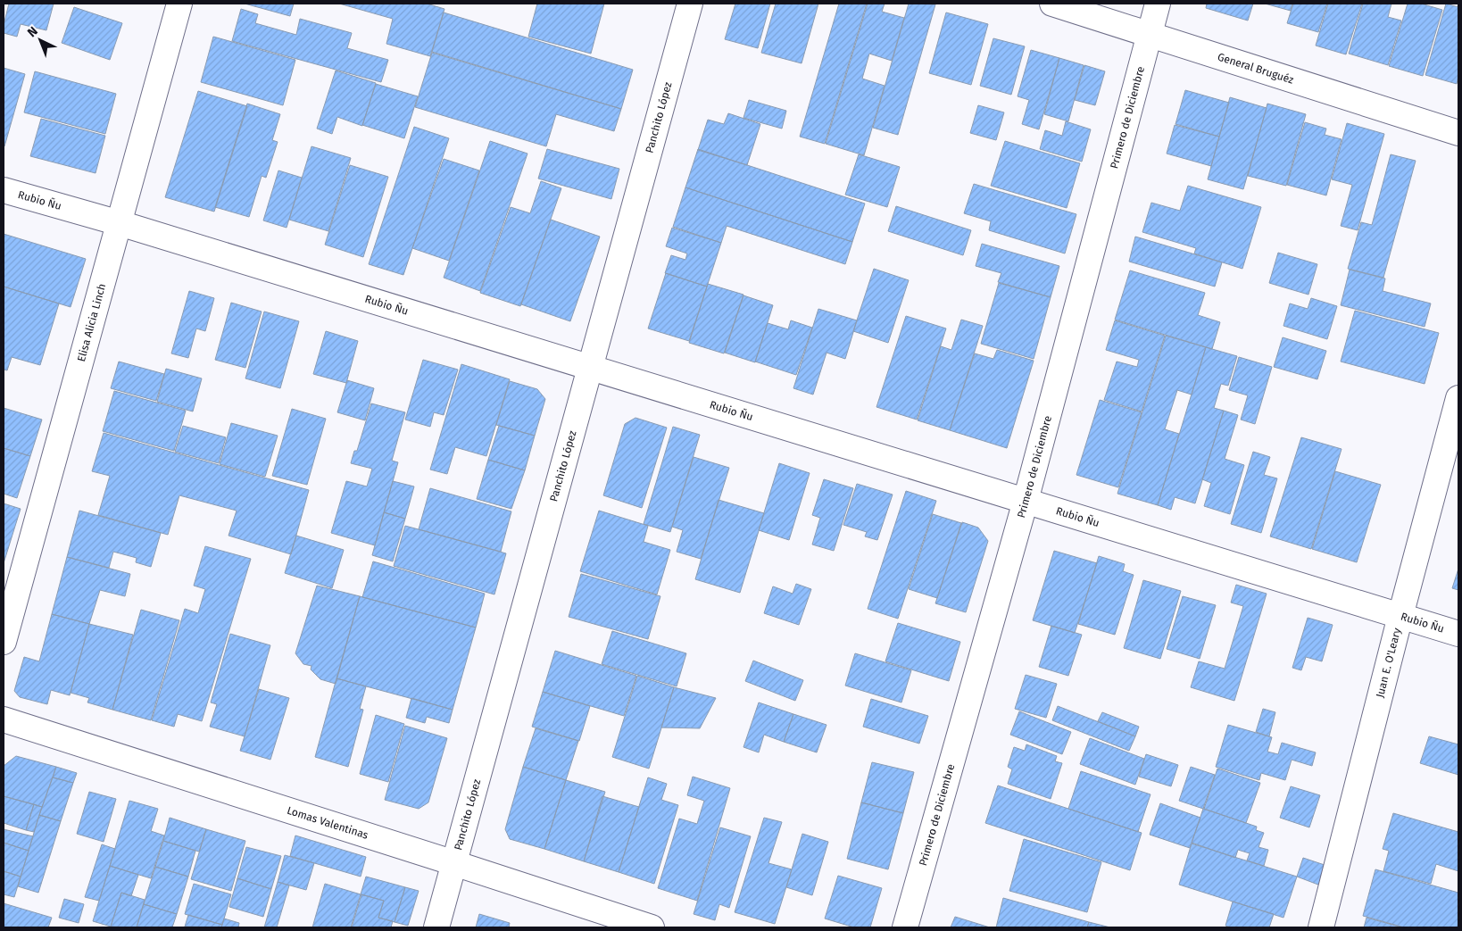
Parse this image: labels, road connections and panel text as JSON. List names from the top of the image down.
{
  "streets": {
    "street": [
      "General Bruguéz",
      "Panchito López",
      "Primero de Diciembre",
      "Rubio Ñu",
      "Elisa Alicia Linch",
      "Juan E. O'Leary",
      "Lomas Valentinas"
    ]
  },
  "crossings": [
    ["General Bruguéz", "Primero de Diciembre"],
    ["Panchito López", "Rubio Ñu"],
    ["Panchito López", "Lomas Valentinas"],
    ["Primero de Diciembre", "Rubio Ñu"],
    ["Rubio Ñu", "Elisa Alicia Linch"],
    ["Rubio Ñu", "Juan E. O'Leary"]
  ],
  "north": "top left"
}
